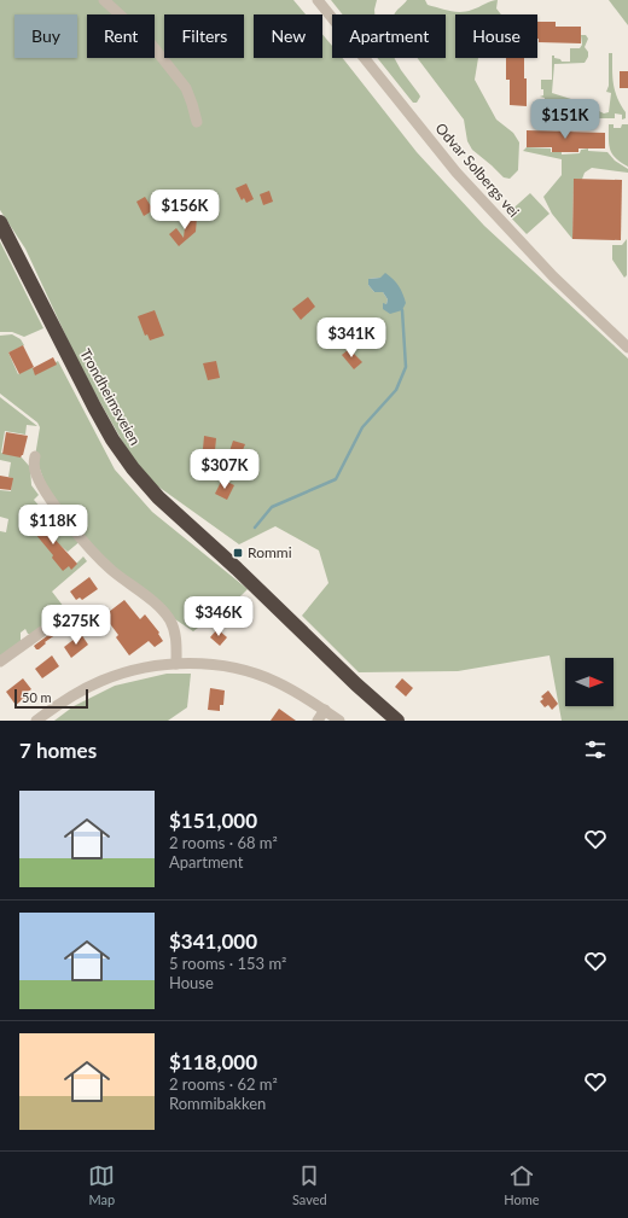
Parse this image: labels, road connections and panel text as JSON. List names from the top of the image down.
{
  "streets": {
    "highway": ["Trondheimsveien"],
    "street": ["Odvar Solbergs vei"]
  },
  "places": {
    "transit": ["Rommi"]
  },
  "scale_bar": "50 m",
  "north": "right",
  "page": {
    "chip": [
      "Buy",
      "Rent",
      "Filters",
      "New",
      "Apartment",
      "House"
    ],
    "price": [
      "$151K",
      "$156K",
      "$341K",
      "$307K",
      "$118K",
      "$346K",
      "$275K"
    ],
    "scale": "50 m",
    "heading": "7 homes",
    "list": [
      {
        "name": "$151,000",
        "note": "2 rooms · 68 m² · Apartment"
      },
      {
        "name": "$341,000",
        "note": "5 rooms · 153 m² · House"
      },
      {
        "name": "$118,000",
        "note": "2 rooms · 62 m² · Rommibakken"
      }
    ],
    "tabs": ["Map", "Saved", "Home"]
  }
}
